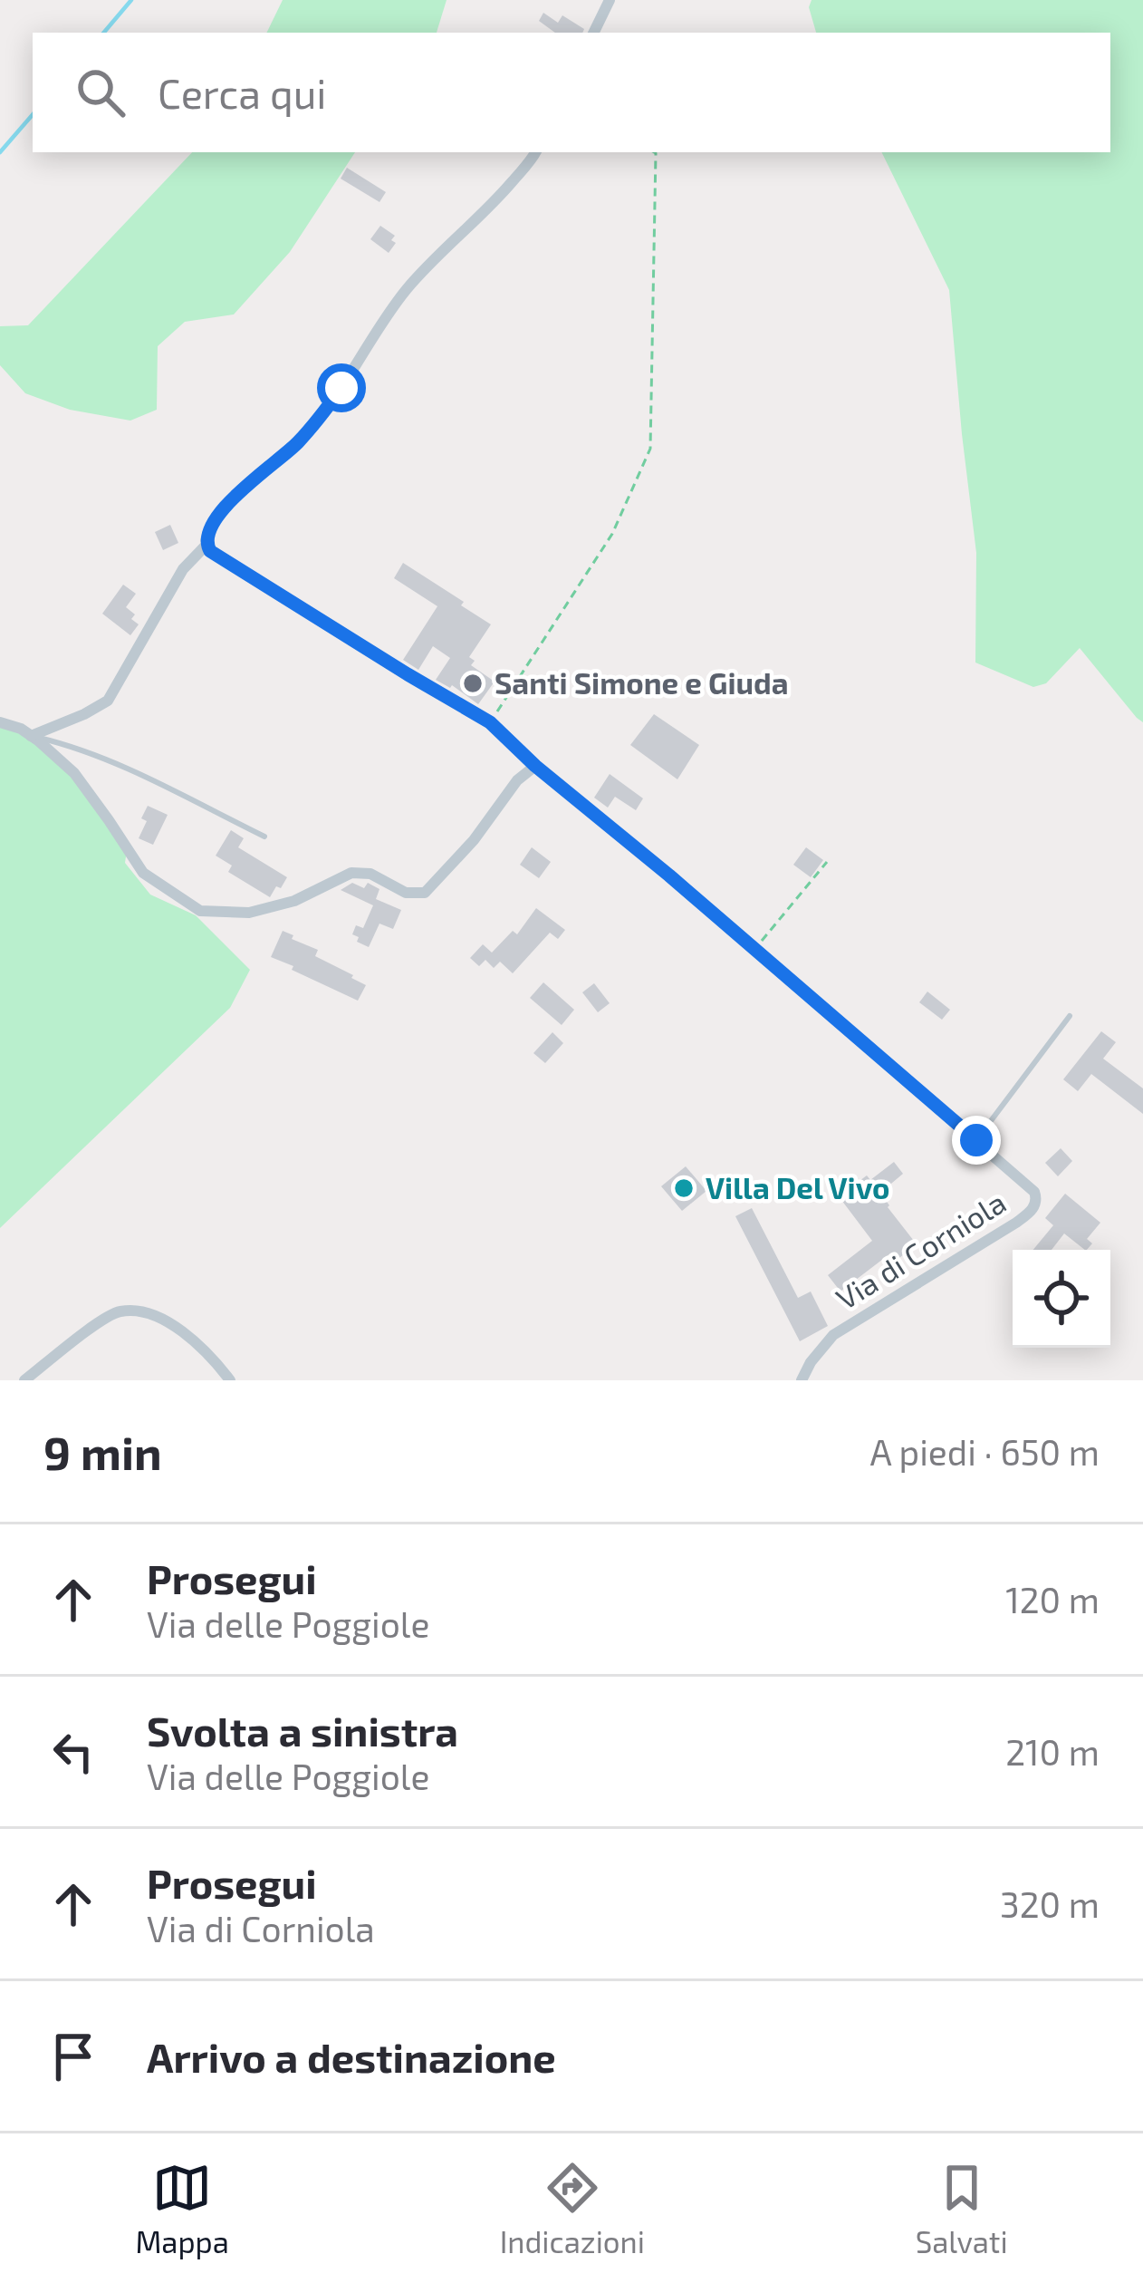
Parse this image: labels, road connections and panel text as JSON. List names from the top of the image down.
{
  "streets": {
    "street": ["Via di Corniola"]
  },
  "places": ["Santi Simone e Giuda", "Villa Del Vivo"],
  "page": {
    "search": "Cerca qui",
    "heading": ["9 min", "A piedi · 650 m"],
    "list": [
      ["Prosegui", "Via delle Poggiole", "120 m"],
      ["Svolta a sinistra", "Via delle Poggiole", "210 m"],
      ["Prosegui", "Via di Corniola", "320 m"],
      "Arrivo a destinazione"
    ],
    "nav": ["Mappa", "Indicazioni", "Salvati"]
  }
}
